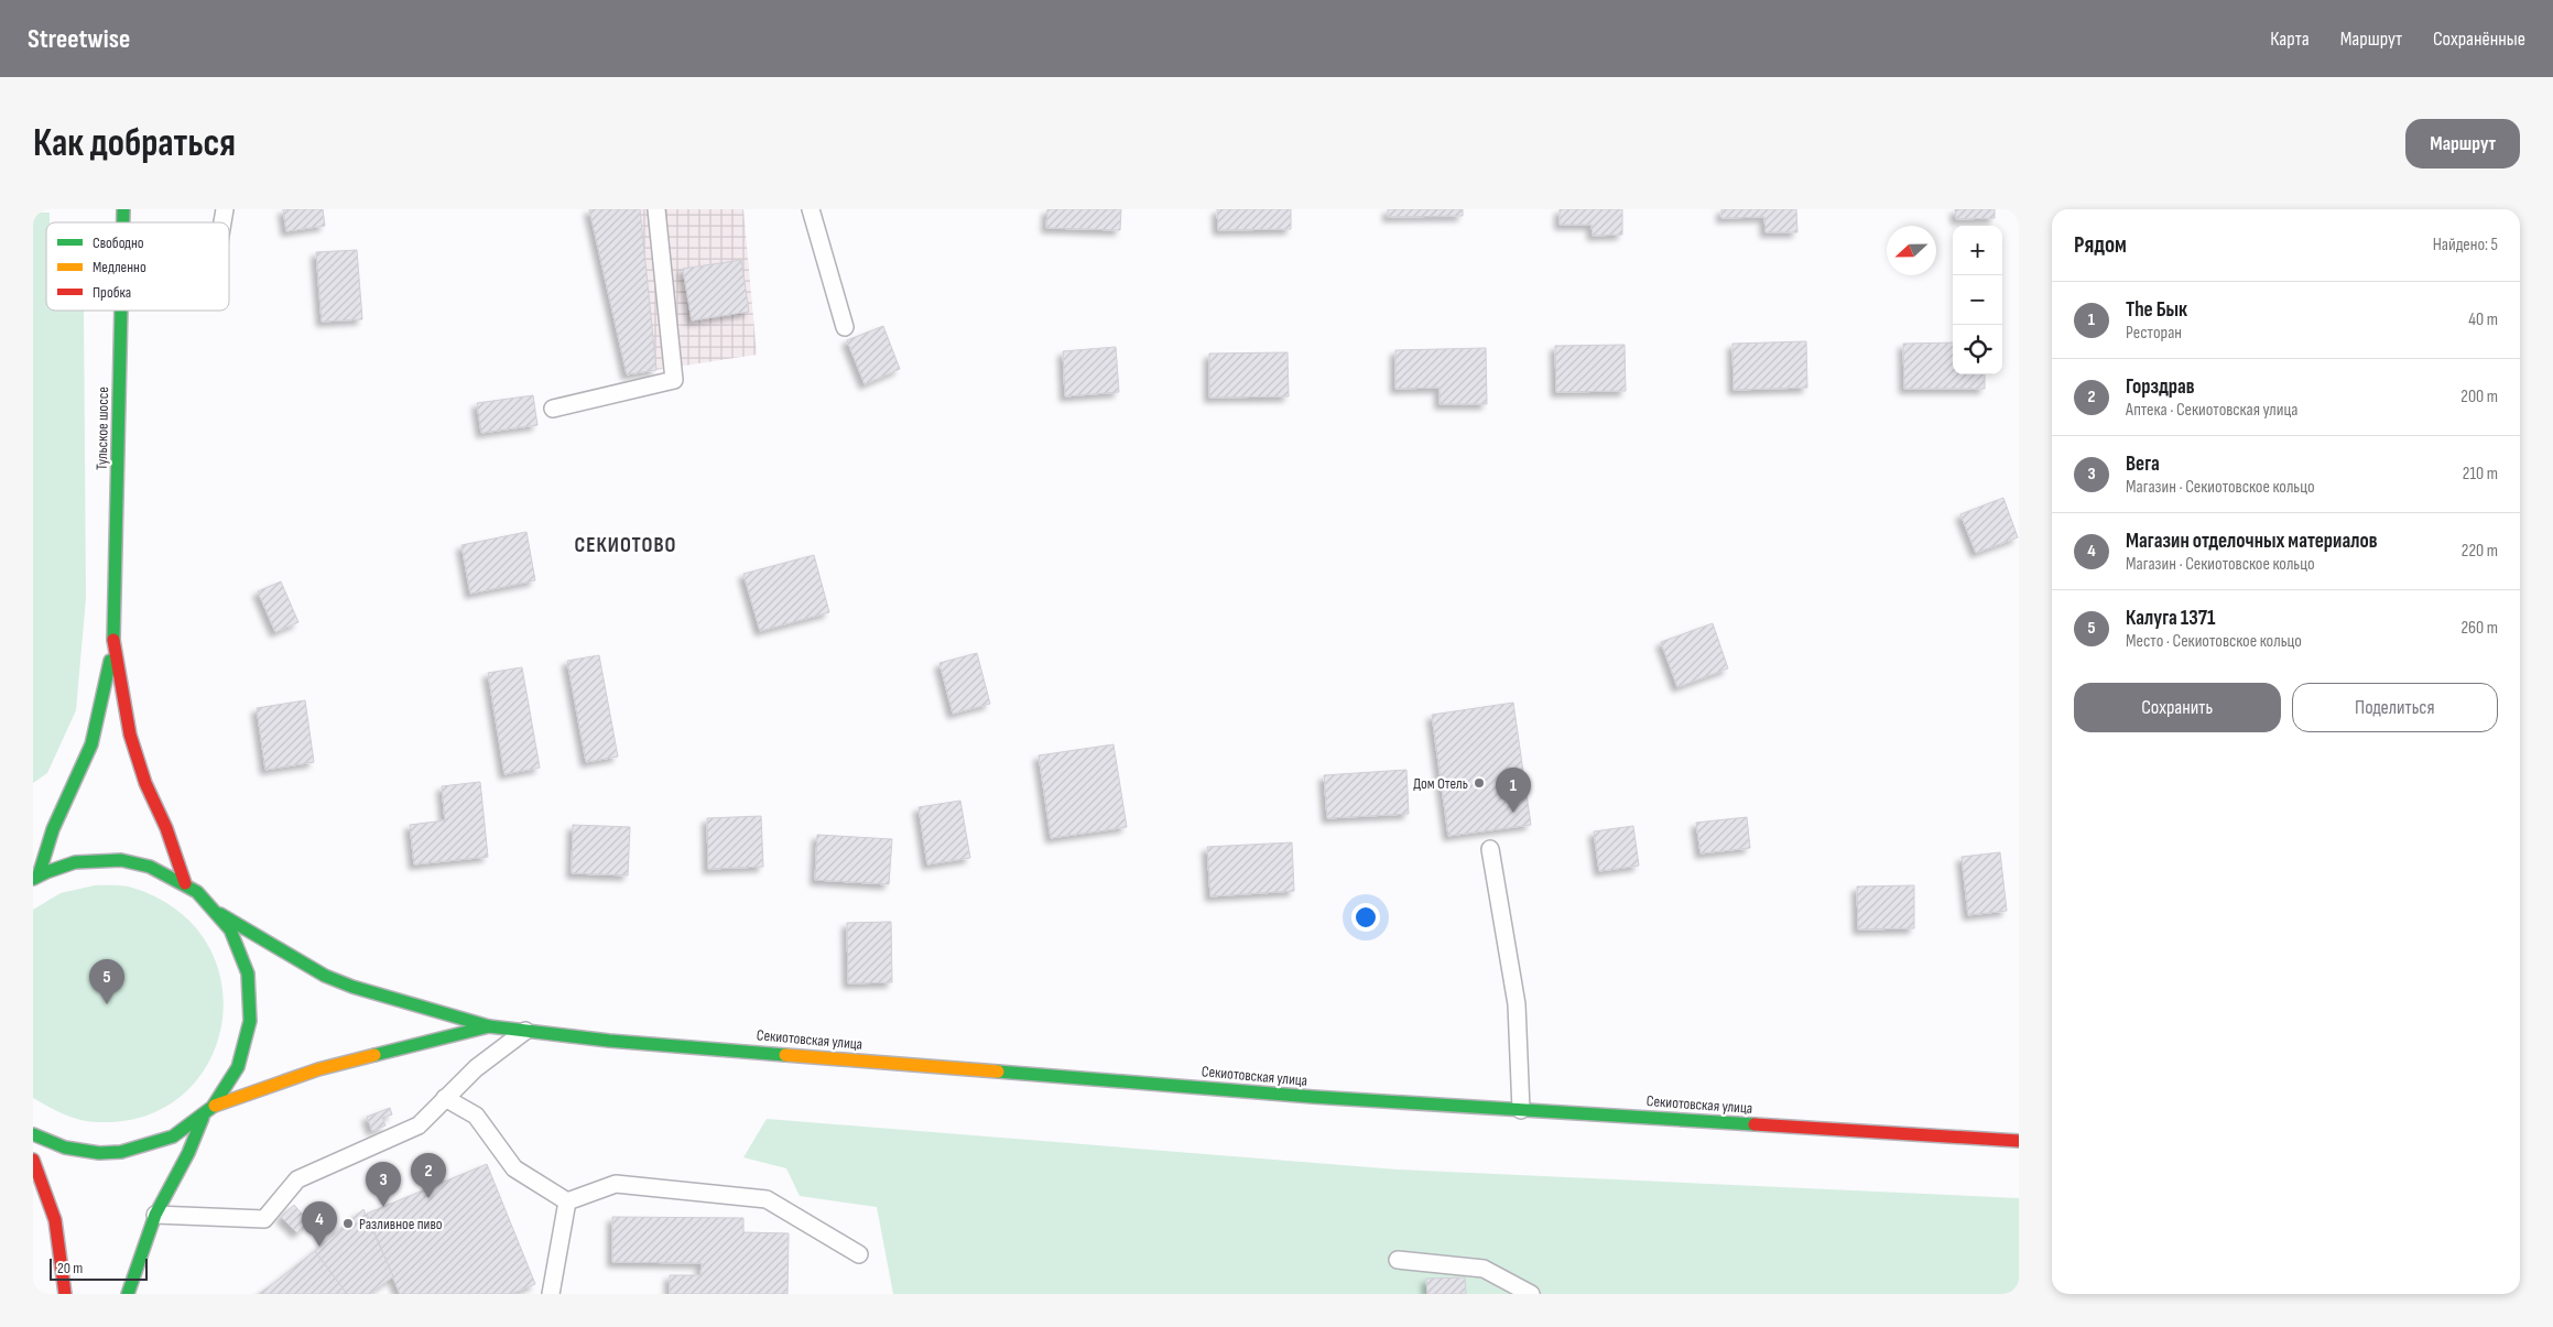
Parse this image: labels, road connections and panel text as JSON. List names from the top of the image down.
{
  "streets": {
    "main road": ["Тульское шоссе", "Секиотовская улица"]
  },
  "districts": ["СЕКИОТОВО"],
  "places": ["Дом Отель", "Разливное пиво"],
  "legend": ["Свободно", "Медленно", "Пробка"],
  "scale_bar": "20 m",
  "north": "left",
  "page": {
    "header": "Streetwise",
    "nav": ["Карта", "Маршрут", "Сохранённые"],
    "buttons": [
      "Маршрут",
      ["Сохранить", "Поделиться"]
    ],
    "title": "Как добраться",
    "heading": ["Рядом", "Найдено: 5"],
    "map_buttons": ["+", "−"],
    "list": [
      {
        "mark": "1",
        "name": "The Бык",
        "note": "Ресторан",
        "value": "40 m"
      },
      {
        "mark": "2",
        "name": "Горздрав",
        "note": "Аптека · Секиотовская улица",
        "value": "200 m"
      },
      {
        "mark": "3",
        "name": "Вега",
        "note": "Магазин · Секиотовское кольцо",
        "value": "210 m"
      },
      {
        "mark": "4",
        "name": "Магазин отделочных материалов",
        "note": "Магазин · Секиотовское кольцо",
        "value": "220 m"
      },
      {
        "mark": "5",
        "name": "Калуга 1371",
        "note": "Место · Секиотовское кольцо",
        "value": "260 m"
      }
    ],
    "pins": [
      "1",
      "5",
      "2",
      "3",
      "4"
    ],
    "scale": "20 m"
  }
}
